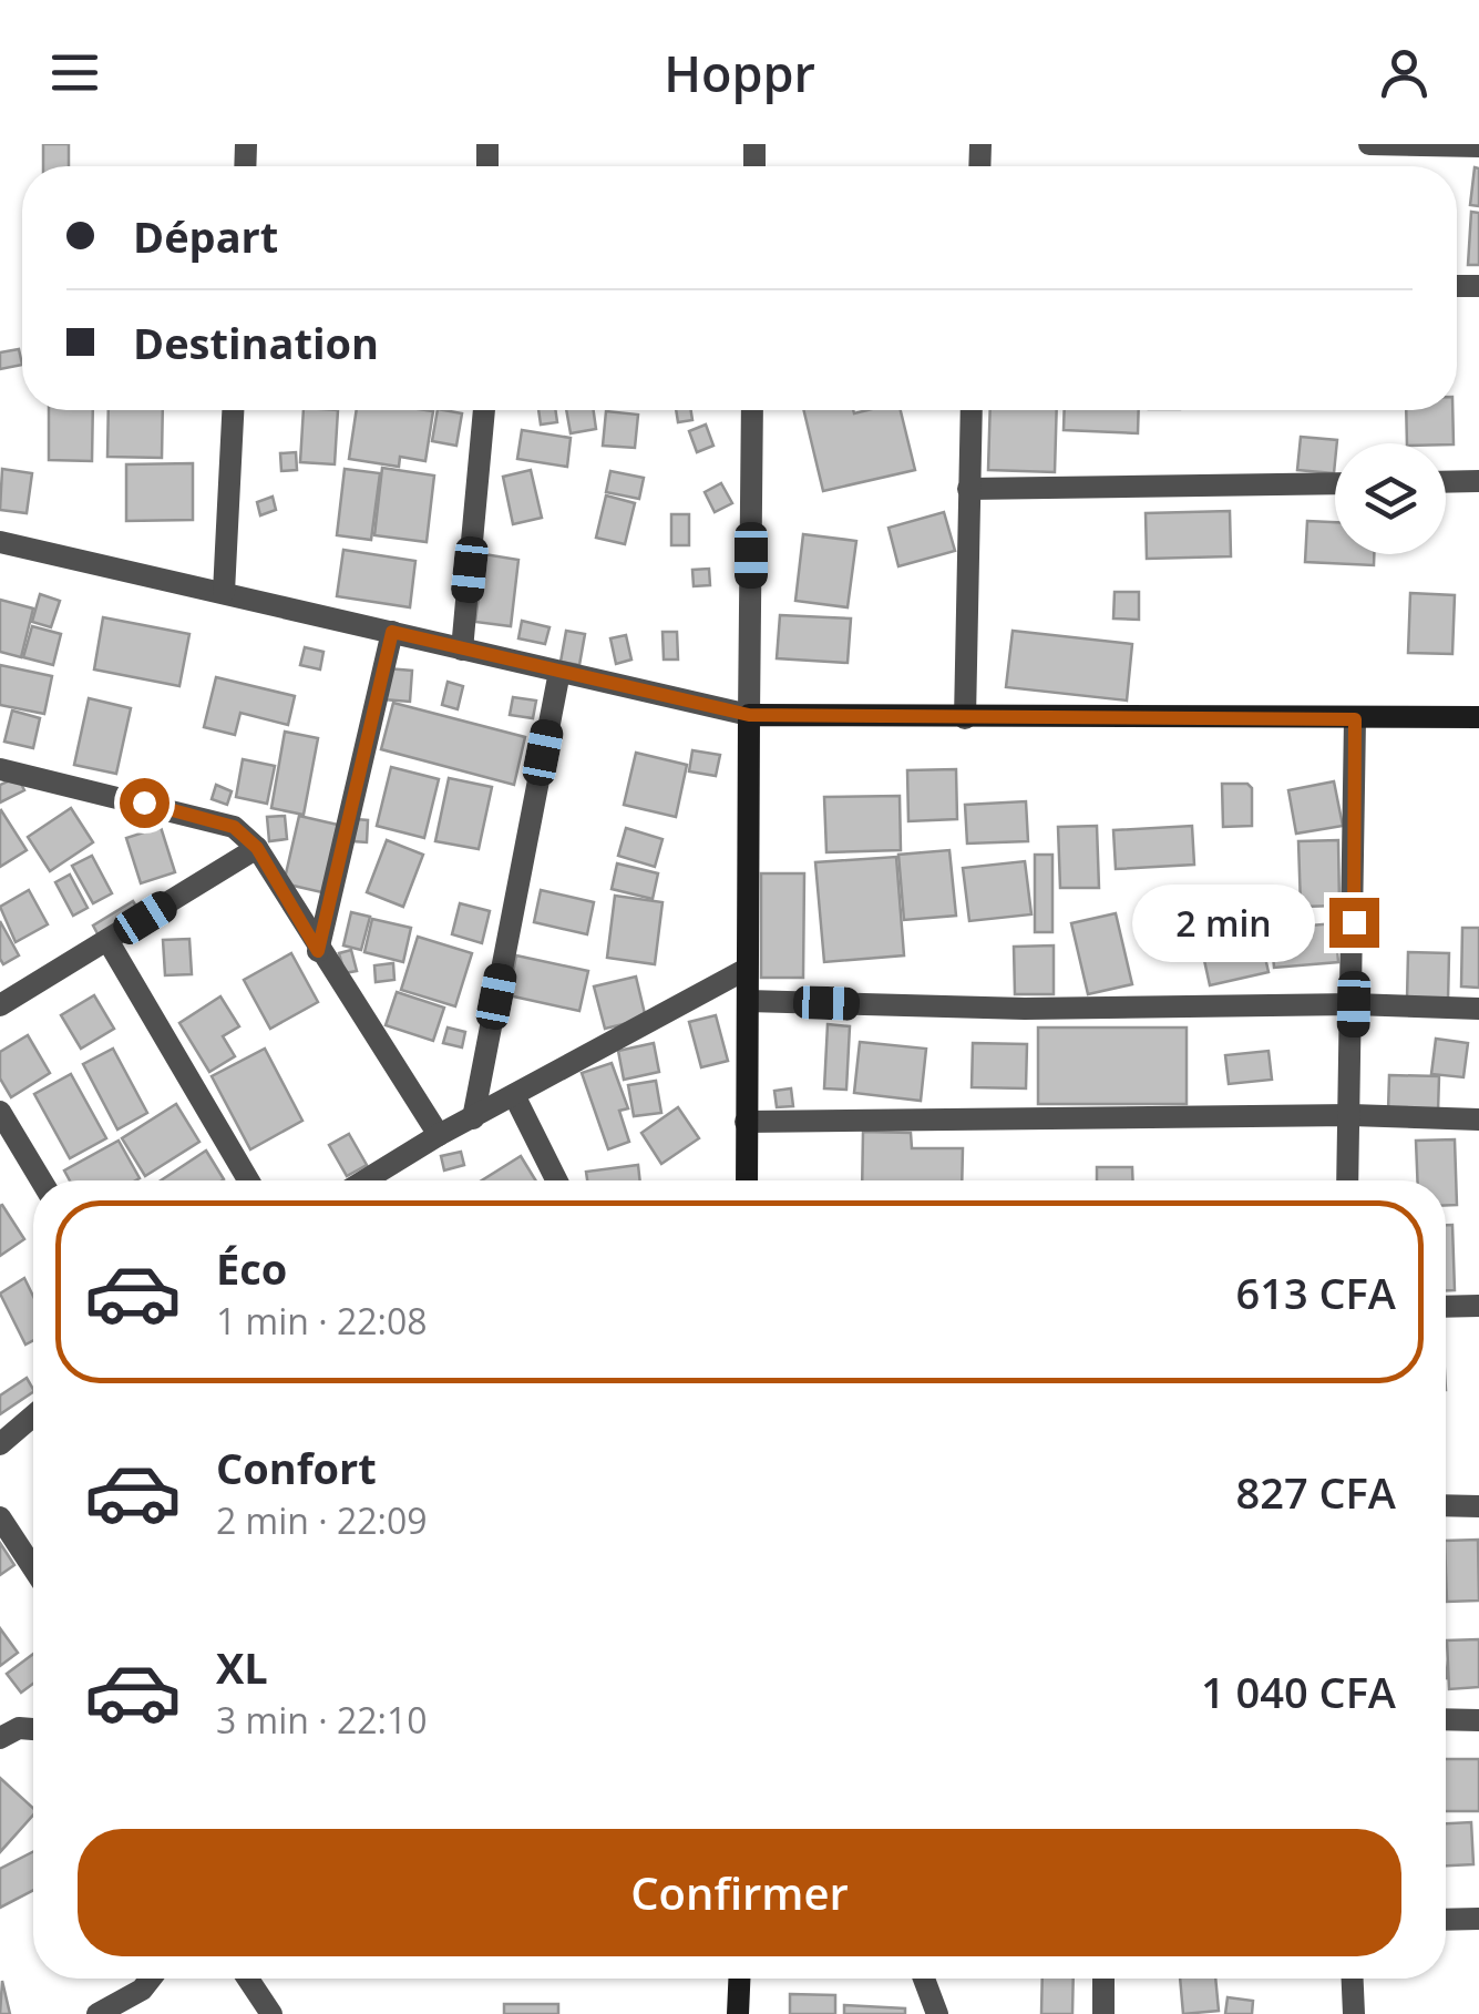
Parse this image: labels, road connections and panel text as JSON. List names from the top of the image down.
{
  "page": {
    "header": "Hoppr",
    "banner": ["Départ", "Destination"],
    "bubble": "2 min",
    "list": [
      {
        "name": "Éco",
        "note": "1 min · 22:08",
        "value": "613 CFA"
      },
      {
        "name": "Confort",
        "note": "2 min · 22:09",
        "value": "827 CFA"
      },
      {
        "name": "XL",
        "note": "3 min · 22:10",
        "value": "1 040 CFA"
      }
    ],
    "buttons": "Confirmer"
  }
}
